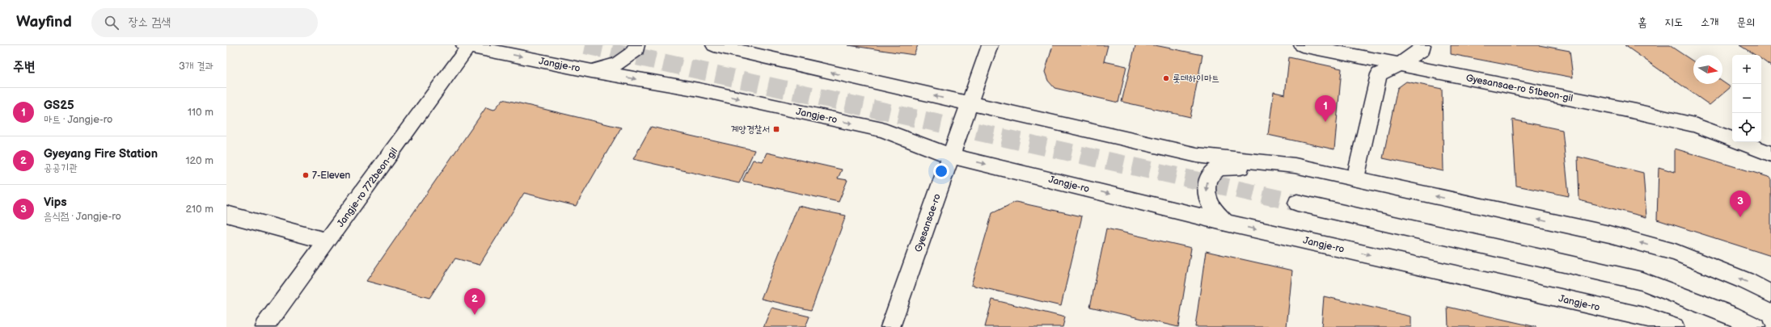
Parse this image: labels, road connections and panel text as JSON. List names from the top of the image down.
{
  "streets": {
    "main road": [
      "Jangje-ro",
      "Gyesansae-ro 51beon-gil",
      "Jangje-ro 772beon-gil",
      "Gyesansae-ro"
    ]
  },
  "crossings": [
    ["Jangje-ro", "Jangje-ro 772beon-gil"],
    ["Jangje-ro", "Gyesansae-ro"]
  ],
  "places": {
    "other": ["롯데하이마트", "7-Eleven"],
    "transit": ["계양경찰서"]
  },
  "north": "right",
  "page": {
    "header": "Wayfind",
    "search": "장소 검색",
    "nav": [
      "홈",
      "지도",
      "소개",
      "문의"
    ],
    "heading": ["주변", "3개 결과"],
    "map_buttons": ["+", "−"],
    "list": [
      {
        "mark": "1",
        "name": "GS25",
        "note": "마트 · Jangje-ro",
        "value": "110 m"
      },
      {
        "mark": "2",
        "name": "Gyeyang Fire Station",
        "note": "공공기관",
        "value": "120 m"
      },
      {
        "mark": "3",
        "name": "Vips",
        "note": "음식점 · Jangje-ro",
        "value": "210 m"
      }
    ],
    "pins": ["1", "3", "2"]
  }
}
